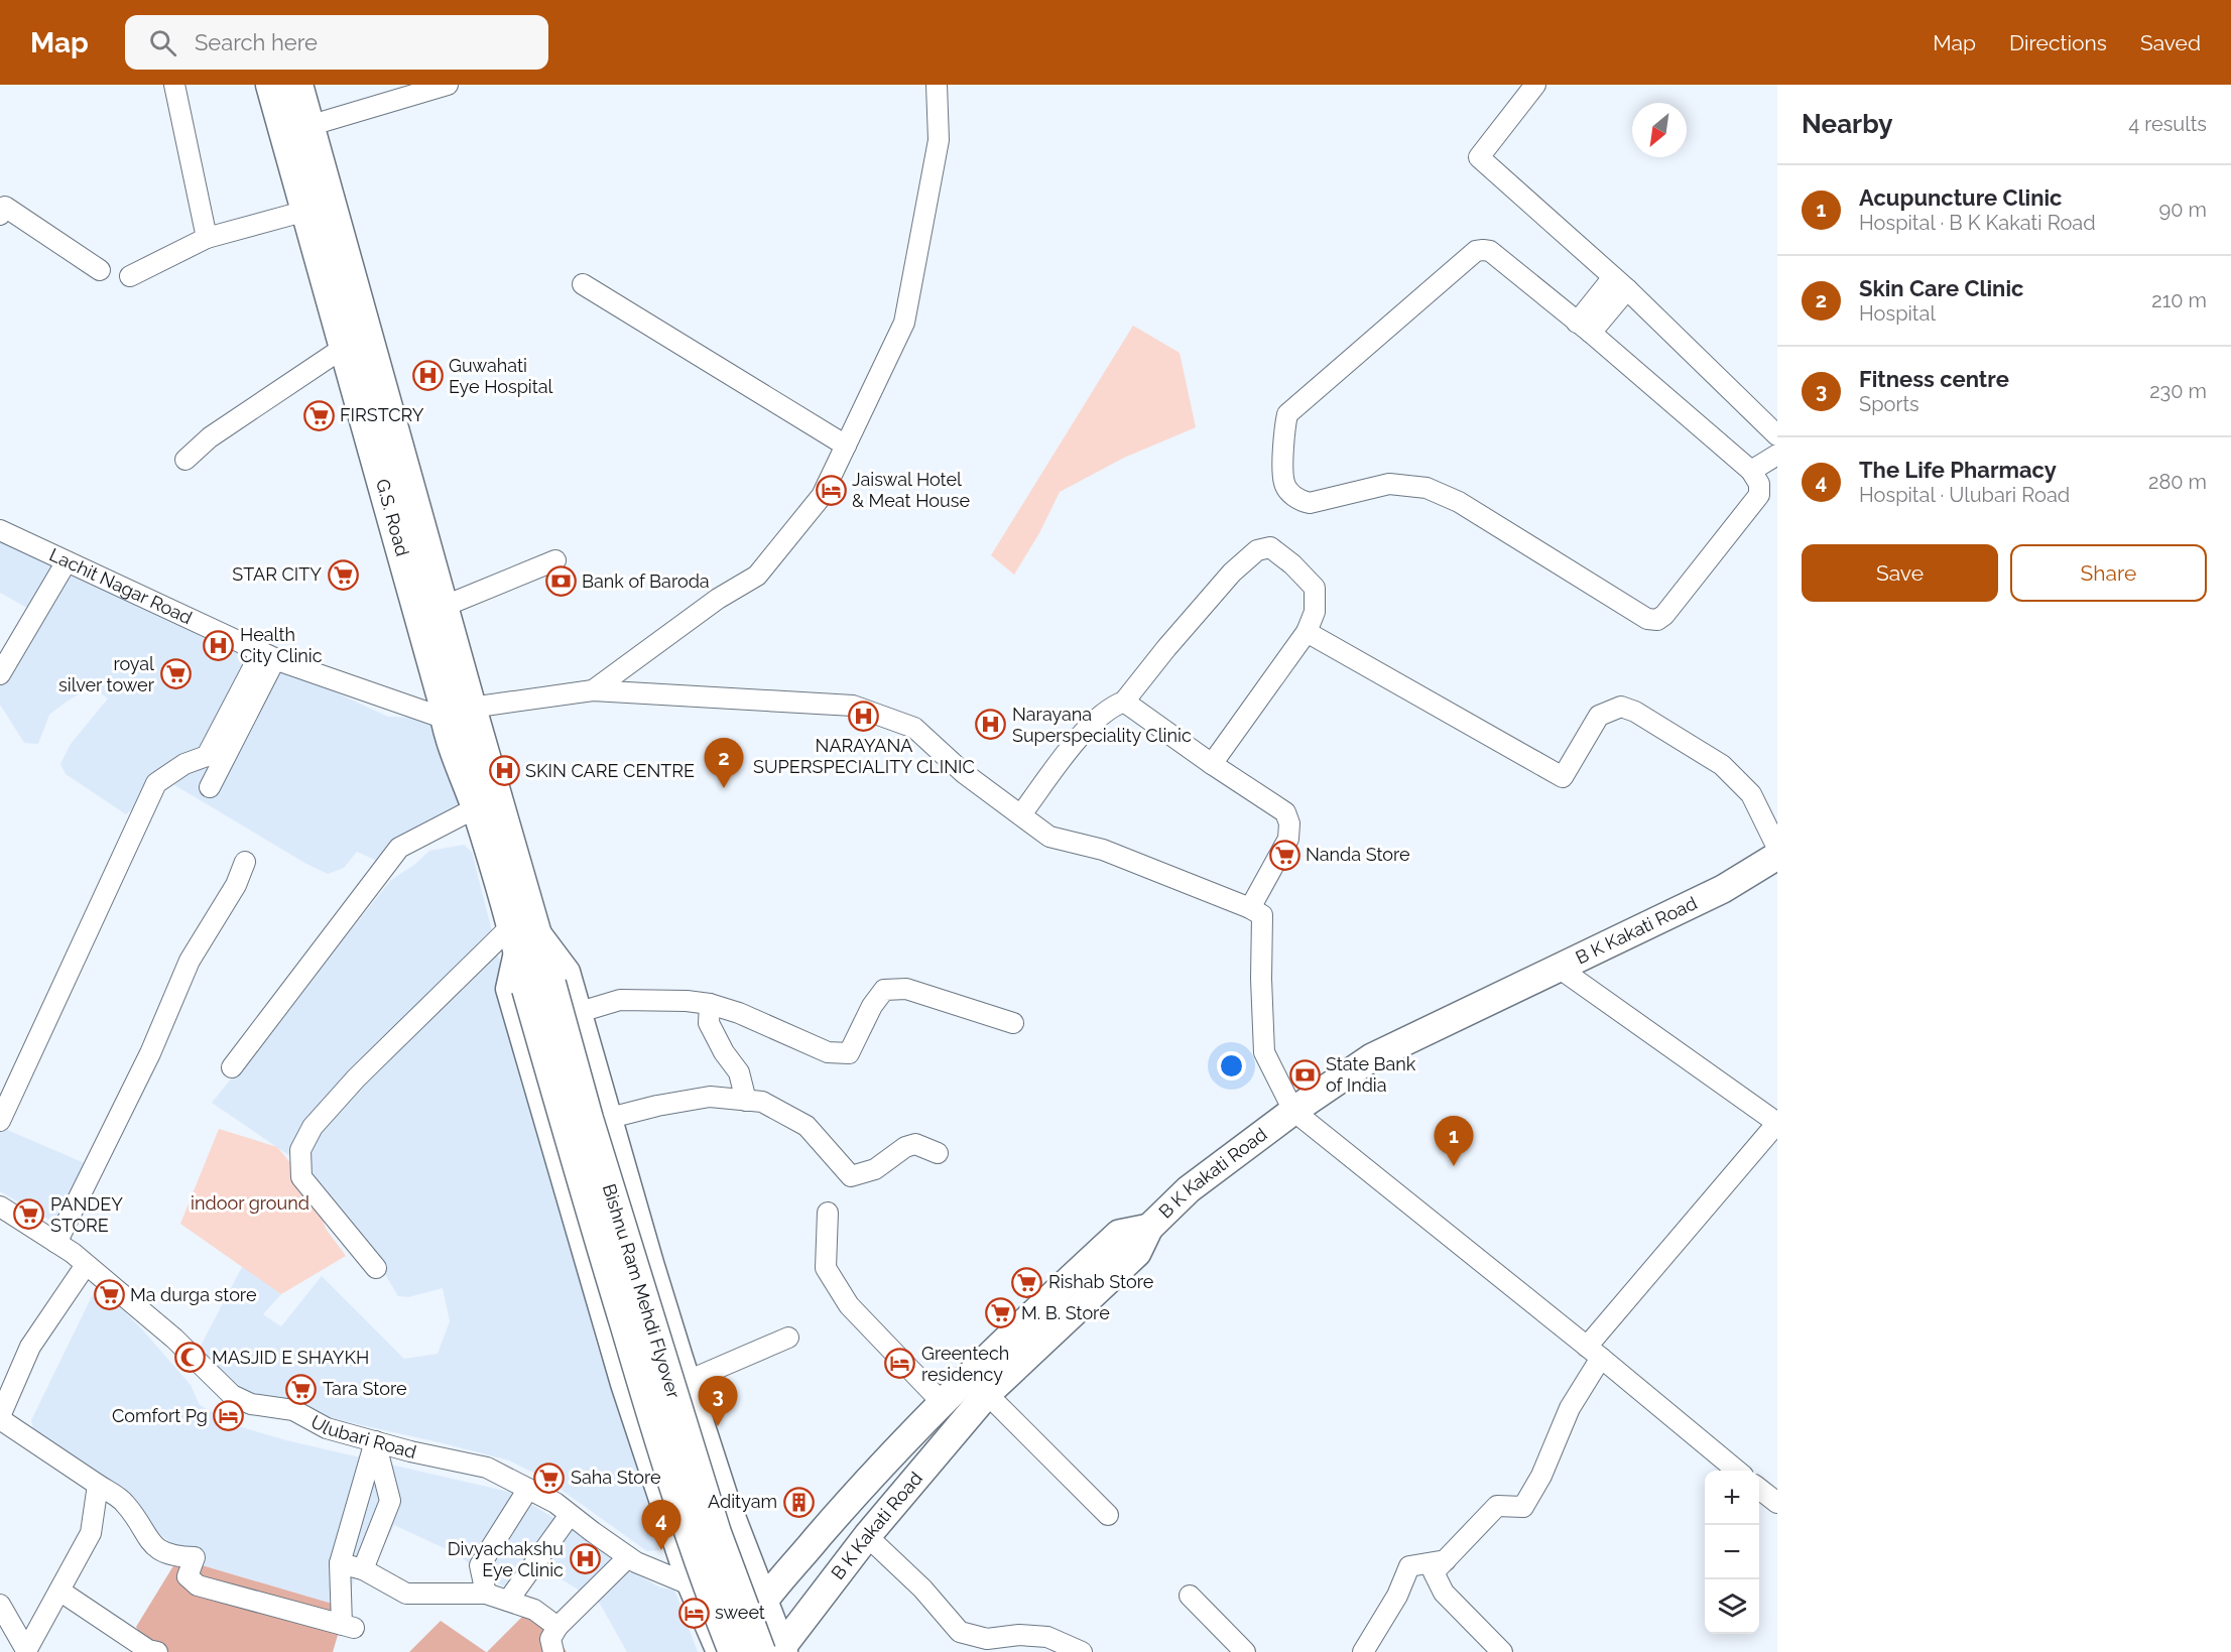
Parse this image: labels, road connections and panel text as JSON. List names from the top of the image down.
{
  "streets": {
    "main road": ["G.S. Road", "B K Kakati Road", "Bishnu Ram Mehdi Flyover"],
    "street": ["Lachit Nagar Road", "Ulubari Road"]
  },
  "crossings": [
    ["G.S. Road", "Lachit Nagar Road"],
    ["G.S. Road", "Bishnu Ram Mehdi Flyover"],
    ["B K Kakati Road", "Bishnu Ram Mehdi Flyover"]
  ],
  "parks": ["indoor ground"],
  "places": {
    "hospital": [
      "Guwahati Eye Hospital",
      "Health City Clinic",
      "NARAYANA SUPERSPECIALITY CLINIC",
      "Narayana Superspeciality Clinic",
      "SKIN CARE CENTRE",
      "Divyachakshu Eye Clinic"
    ],
    "supermarket": [
      "FIRSTCRY",
      "STAR CITY",
      "royal silver tower",
      "Nanda Store",
      "PANDEY STORE",
      "Rishab Store",
      "Ma durga store",
      "M. B. Store",
      "Tara Store",
      "Saha Store"
    ],
    "hotel": [
      "Jaiswal Hotel & Meat House",
      "Greentech residency",
      "Comfort Pg",
      "sweet"
    ],
    "bank": ["Bank of Baroda", "State Bank of India"],
    "mosque": ["MASJID E SHAYKH"],
    "building": ["Adityam"]
  },
  "north": "bottom left",
  "page": {
    "header": "Map",
    "search": "Search here",
    "nav": ["Map", "Directions", "Saved"],
    "heading": ["Nearby", "4 results"],
    "list": [
      {
        "mark": "1",
        "name": "Acupuncture Clinic",
        "note": "Hospital · B K Kakati Road",
        "value": "90 m"
      },
      {
        "mark": "2",
        "name": "Skin Care Clinic",
        "note": "Hospital",
        "value": "210 m"
      },
      {
        "mark": "3",
        "name": "Fitness centre",
        "note": "Sports",
        "value": "230 m"
      },
      {
        "mark": "4",
        "name": "The Life Pharmacy",
        "note": "Hospital · Ulubari Road",
        "value": "280 m"
      }
    ],
    "buttons": ["Save", "Share"],
    "pins": [
      "2",
      "1",
      "3",
      "4"
    ],
    "map_buttons": ["+", "−"]
  }
}
